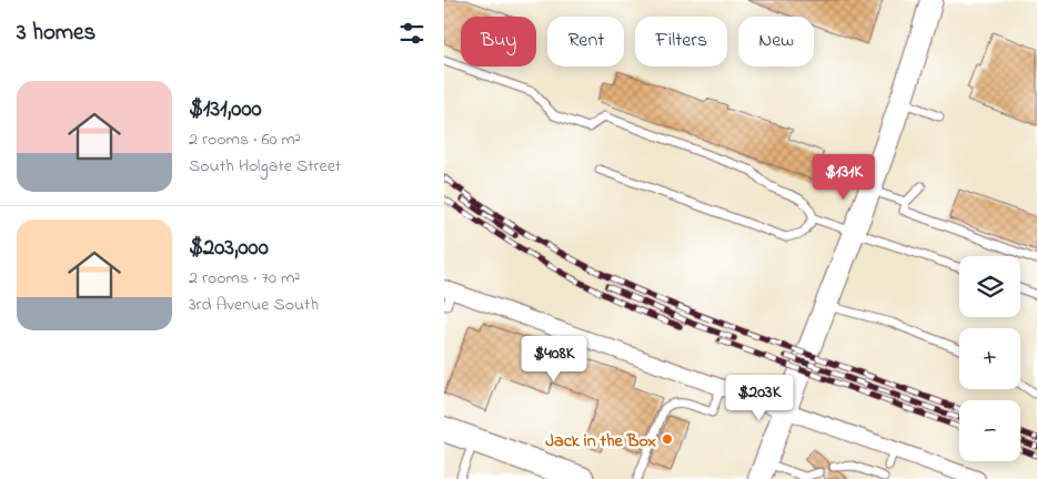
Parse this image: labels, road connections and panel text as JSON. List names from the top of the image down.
{
  "places": ["Jack in the Box"],
  "page": {
    "heading": "3 homes",
    "chip": [
      "Buy",
      "Rent",
      "Filters",
      "New"
    ],
    "list": [
      {
        "name": "$131,000",
        "note": "2 rooms · 60 m² · South Holgate Street"
      },
      {
        "name": "$203,000",
        "note": "2 rooms · 70 m² · 3rd Avenue South"
      }
    ],
    "price": ["$131K", "$408K", "$203K"],
    "map_buttons": ["+", "−"]
  }
}
